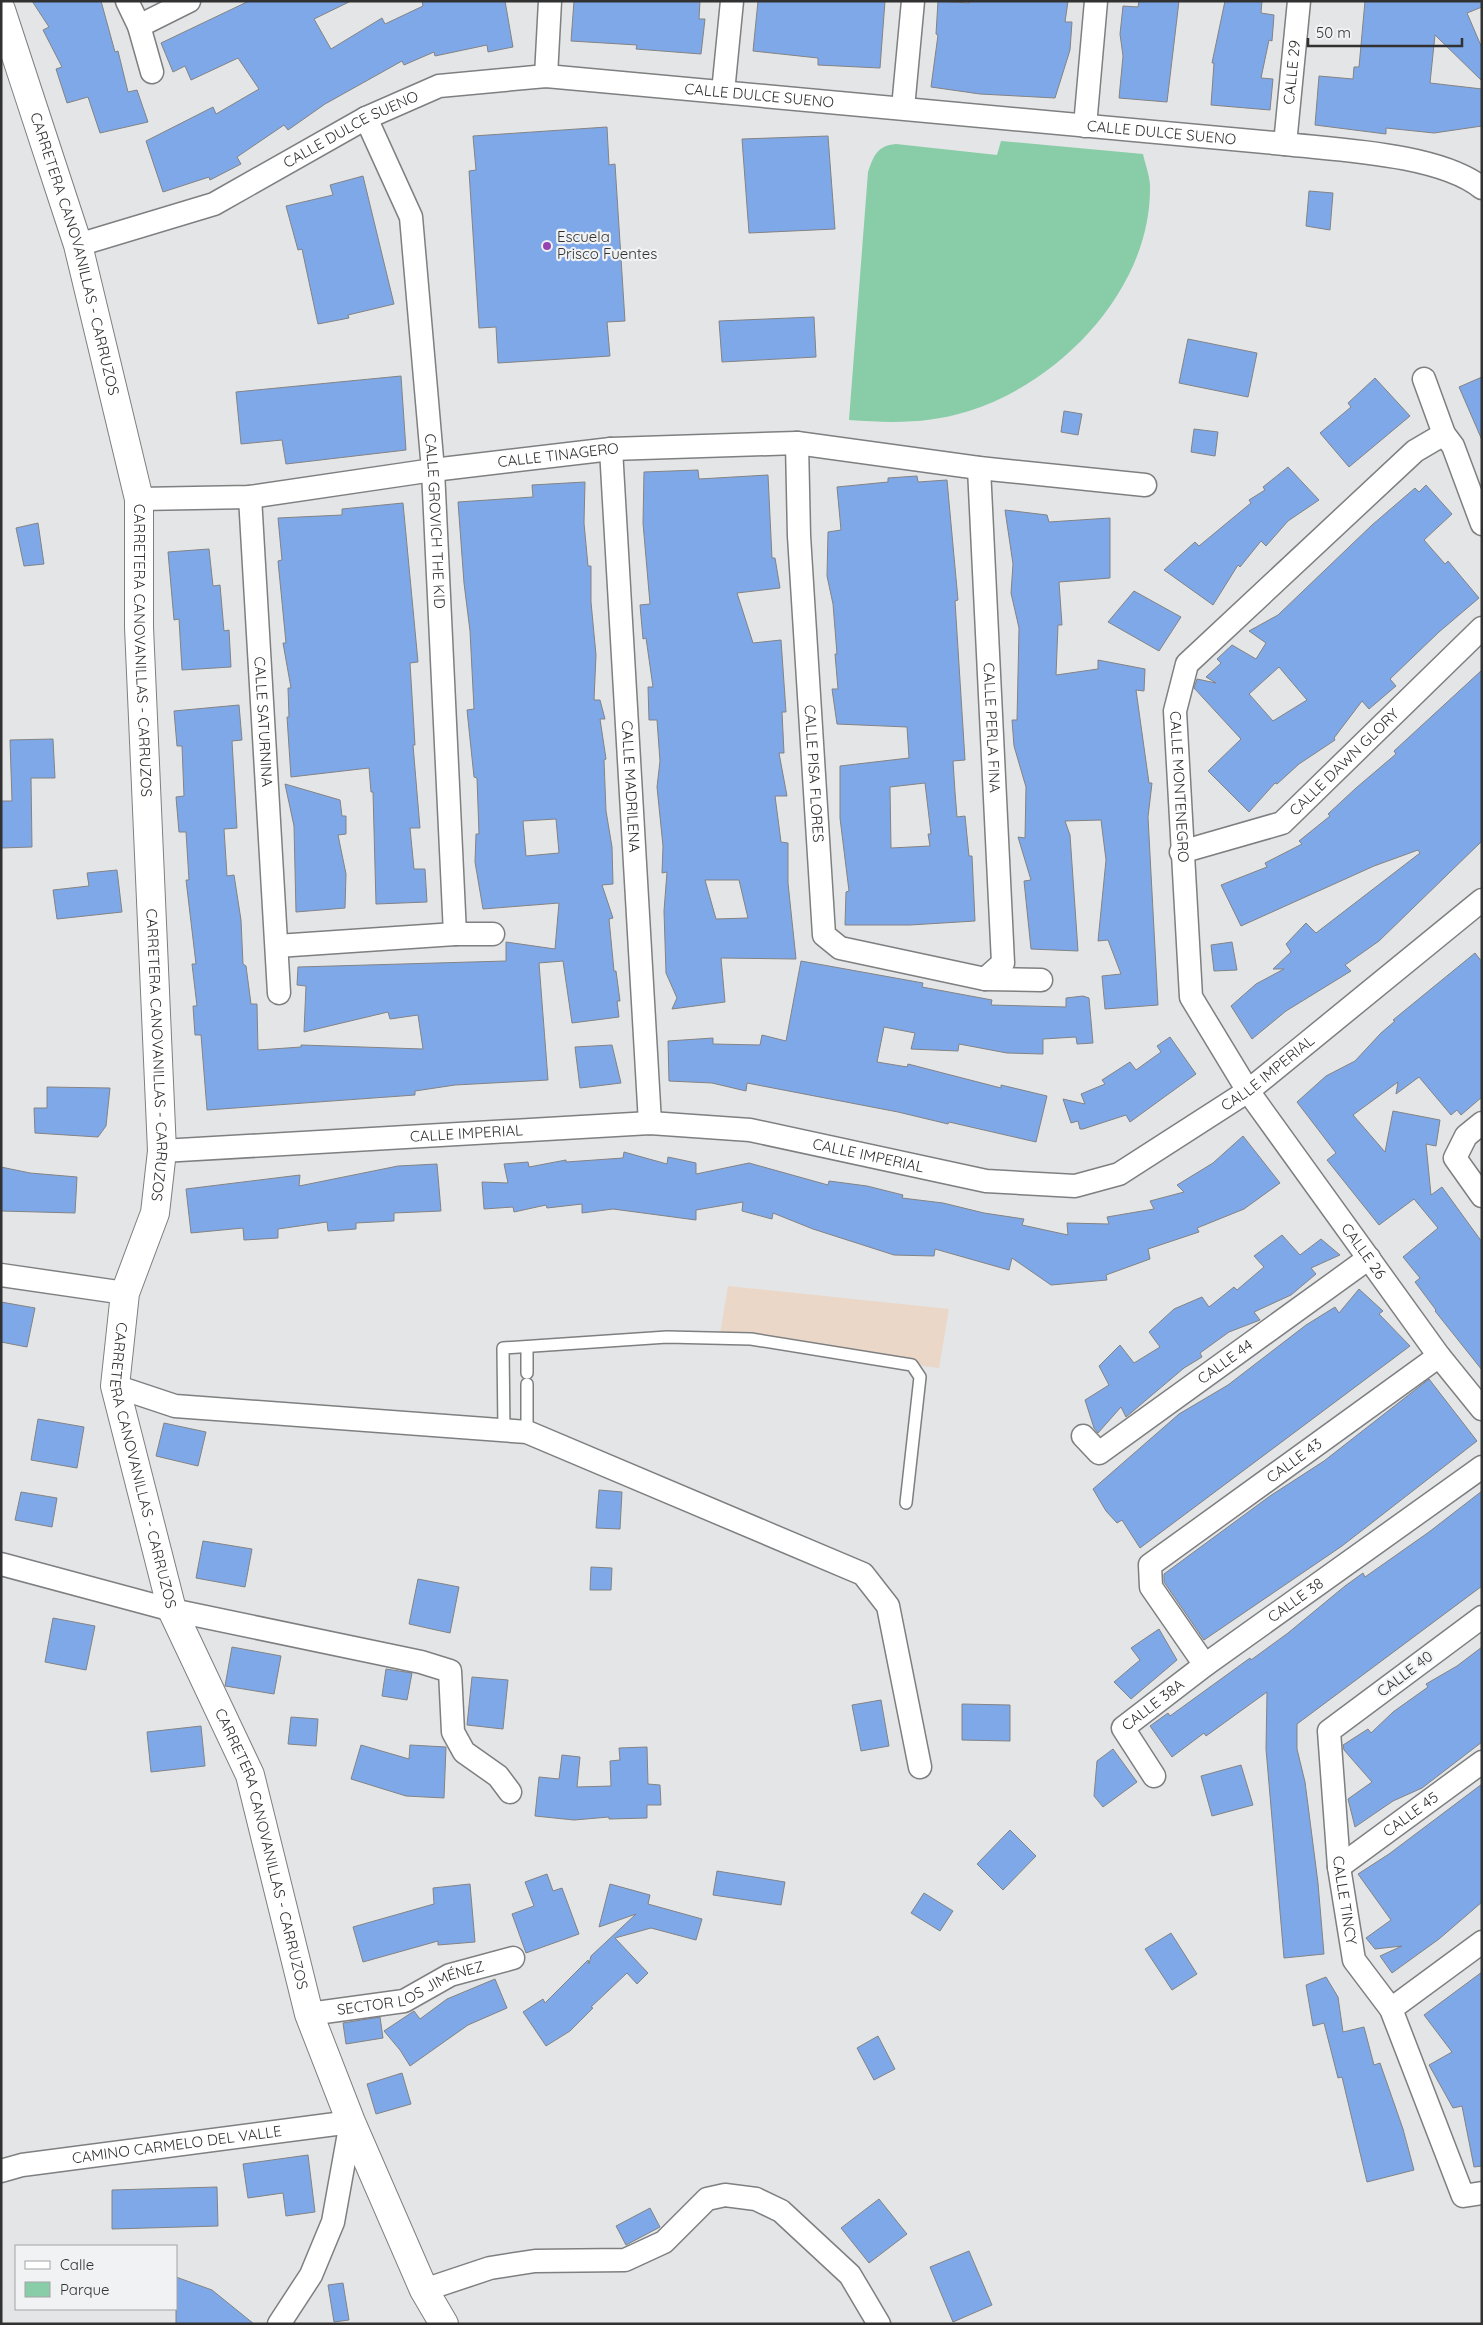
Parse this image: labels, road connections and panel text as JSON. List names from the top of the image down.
{
  "streets": {
    "street": [
      "CALLE 29",
      "CALLE DULCE SUENO",
      "CARRETERA CANOVANILLAS - CARRUZOS",
      "CALLE TINAGERO",
      "CALLE GROVICH THE KID",
      "CALLE SATURNINA",
      "CALLE PERLA FINA",
      "CALLE DAWN GLORY",
      "CALLE PISA FLORES",
      "CALLE MADRILENA",
      "CALLE MONTENEGRO",
      "CALLE IMPERIAL",
      "CALLE 26",
      "CALLE 44",
      "CALLE 43",
      "CALLE 38",
      "CALLE 40",
      "CALLE 38A",
      "CALLE 45",
      "CALLE TINCY",
      "SECTOR LOS JIMÉNEZ",
      "CAMINO CARMELO DEL VALLE"
    ]
  },
  "crossings": [
    ["CALLE 29", "CALLE DULCE SUENO"],
    ["CALLE DULCE SUENO", "CARRETERA CANOVANILLAS - CARRUZOS"],
    ["CALLE DULCE SUENO", "CALLE GROVICH THE KID"],
    ["CARRETERA CANOVANILLAS - CARRUZOS", "CALLE TINAGERO"],
    ["CARRETERA CANOVANILLAS - CARRUZOS", "CALLE IMPERIAL"],
    ["CARRETERA CANOVANILLAS - CARRUZOS", "SECTOR LOS JIMÉNEZ"],
    ["CARRETERA CANOVANILLAS - CARRUZOS", "CAMINO CARMELO DEL VALLE"],
    ["CALLE TINAGERO", "CALLE GROVICH THE KID"],
    ["CALLE TINAGERO", "CALLE SATURNINA"],
    ["CALLE TINAGERO", "CALLE PERLA FINA"],
    ["CALLE TINAGERO", "CALLE PISA FLORES"],
    ["CALLE TINAGERO", "CALLE MADRILENA"],
    ["CALLE PERLA FINA", "CALLE PISA FLORES"],
    ["CALLE DAWN GLORY", "CALLE MONTENEGRO"],
    ["CALLE MADRILENA", "CALLE IMPERIAL"],
    ["CALLE MONTENEGRO", "CALLE IMPERIAL"],
    ["CALLE MONTENEGRO", "CALLE 26"],
    ["CALLE IMPERIAL", "CALLE 26"],
    ["CALLE 26", "CALLE 44"],
    ["CALLE 26", "CALLE 43"],
    ["CALLE 43", "CALLE 38"],
    ["CALLE 43", "CALLE 38A"],
    ["CALLE 38", "CALLE 38A"],
    ["CALLE 40", "CALLE TINCY"],
    ["CALLE 45", "CALLE TINCY"]
  ],
  "places": ["Escuela Prisco Fuentes"],
  "legend": ["Calle", "Parque"],
  "scale_bar": "50 m"
}
